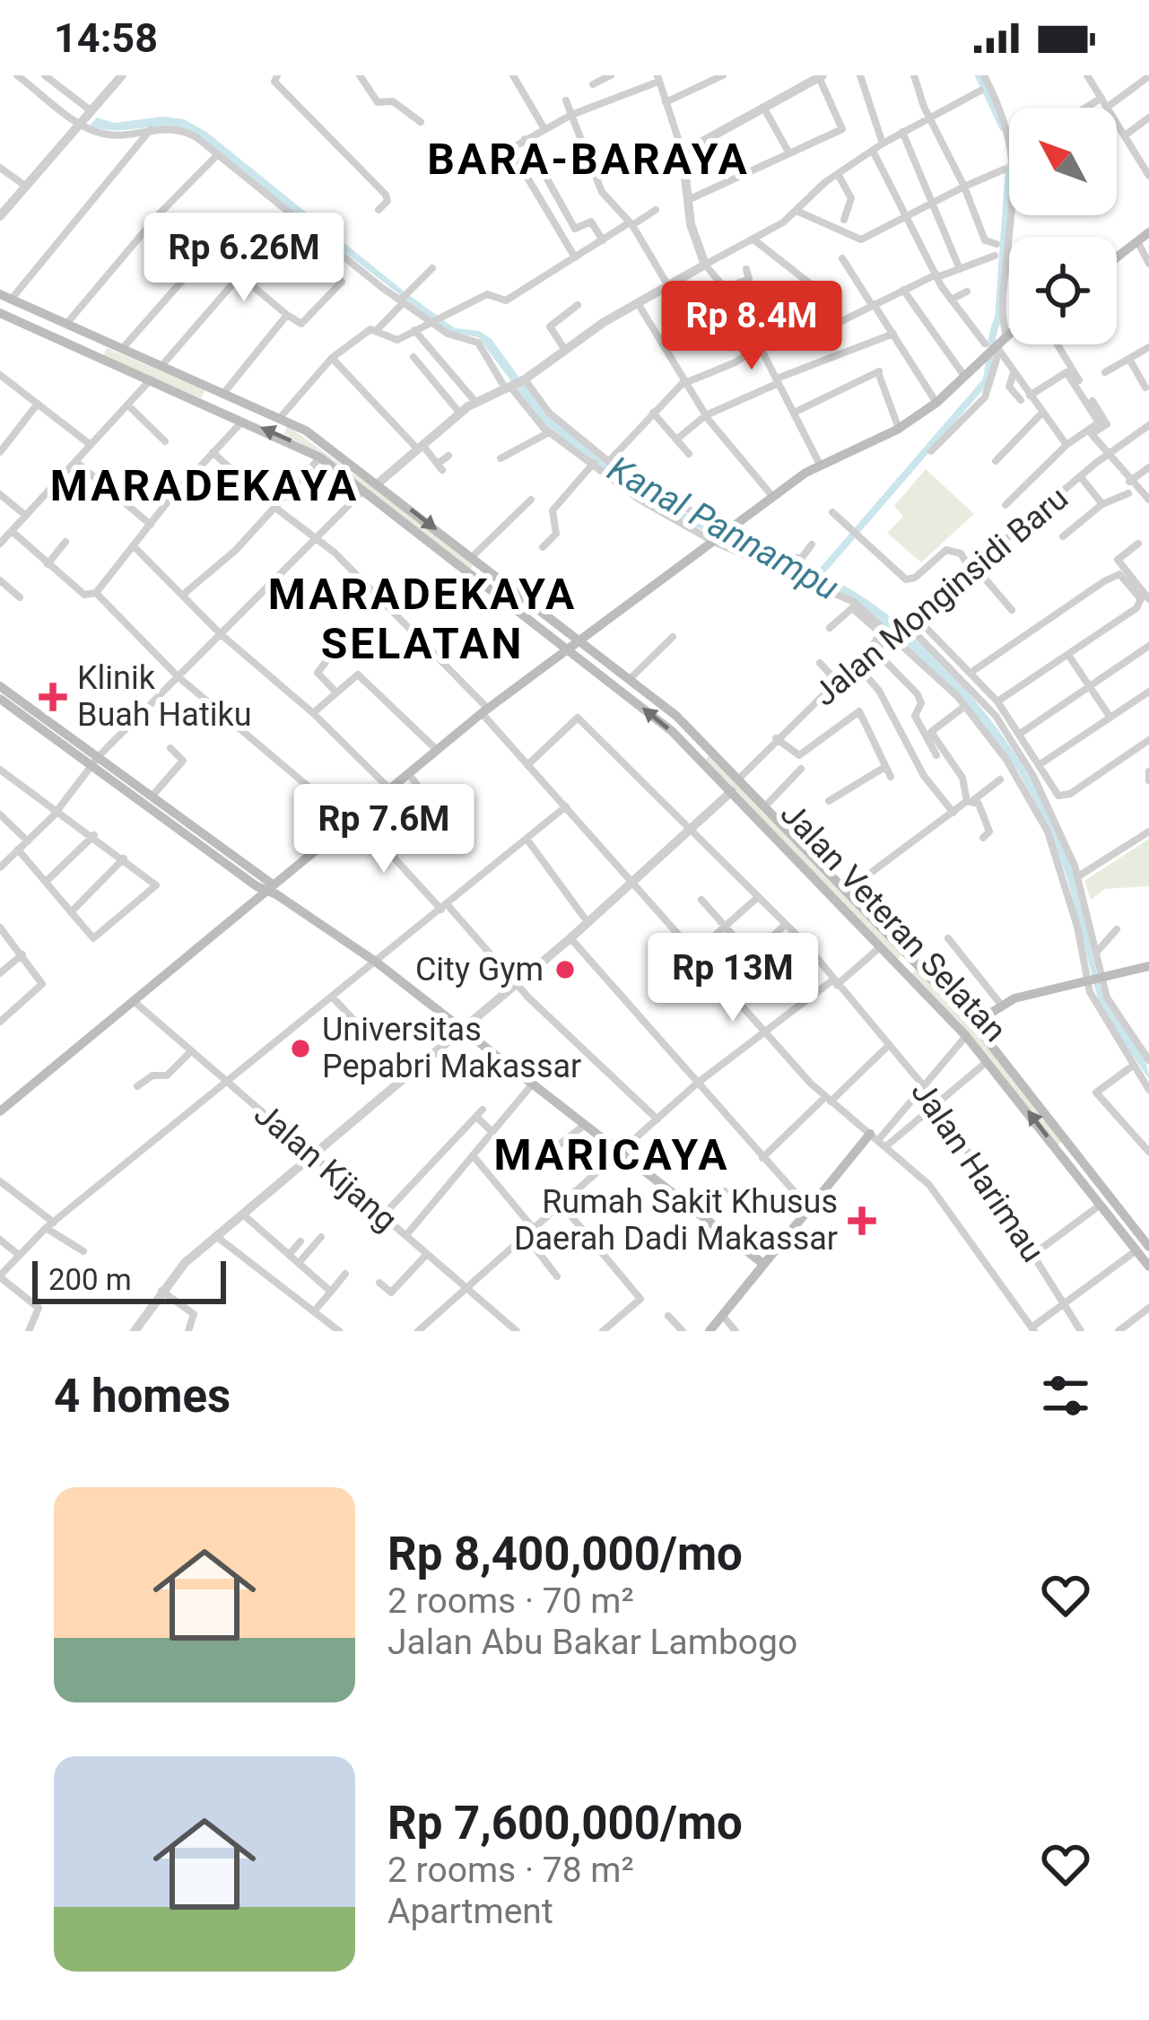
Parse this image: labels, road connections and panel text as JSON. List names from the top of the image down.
{
  "streets": {
    "main road": ["Jalan Veteran Selatan"],
    "street": ["Jalan Monginsidi Baru", "Jalan Kijang", "Jalan Harimau"]
  },
  "crossings": [
    ["Jalan Monginsidi Baru", "Jalan Veteran Selatan"]
  ],
  "districts": [
    "BARA-BARAYA",
    "MARADEKAYA",
    "MARADEKAYA SELATAN",
    "MARICAYA"
  ],
  "water": ["Kanal Pannampu"],
  "places": {
    "health": ["Klinik Buah Hatiku", "Rumah Sakit Khusus Daerah Dadi Makassar"],
    "other": ["City Gym", "Universitas Pepabri Makassar"]
  },
  "scale_bar": "200 m",
  "north": "top left",
  "page": {
    "status": "14:58",
    "price": [
      "Rp 6.26M",
      "Rp 8.4M",
      "Rp 7.6M",
      "Rp 13M"
    ],
    "scale": "200 m",
    "heading": "4 homes",
    "list": [
      {
        "name": "Rp 8,400,000/mo",
        "note": "2 rooms · 70 m² · Jalan Abu Bakar Lambogo"
      },
      {
        "name": "Rp 7,600,000/mo",
        "note": "2 rooms · 78 m² · Apartment"
      }
    ]
  }
}
